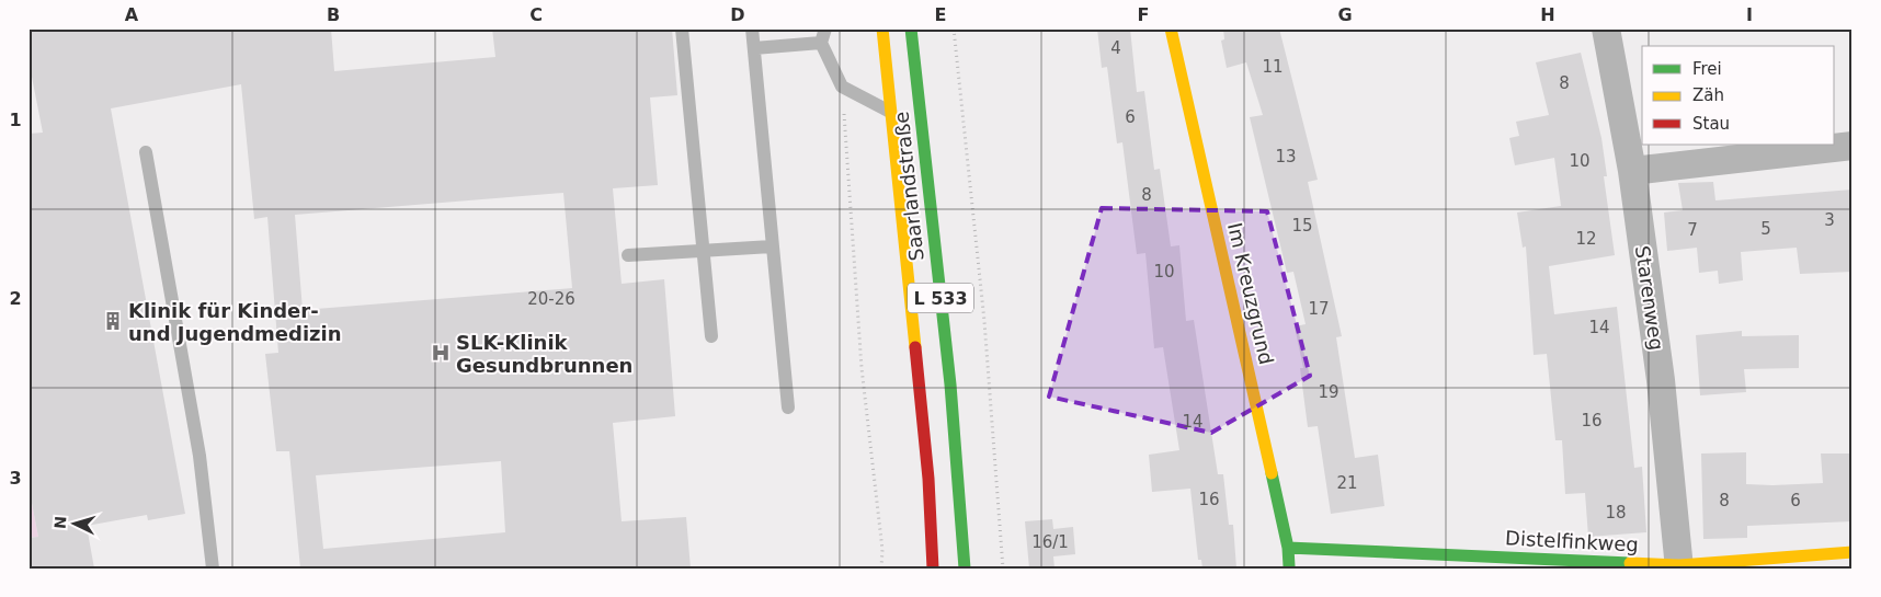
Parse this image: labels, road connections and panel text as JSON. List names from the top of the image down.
{
  "streets": {
    "street": [
      "Saarlandstraße",
      "Im Kreuzgrund",
      "L 533",
      "Starenweg",
      "Distelfinkweg"
    ]
  },
  "crossings": [
    ["Im Kreuzgrund", "Distelfinkweg"],
    ["Starenweg", "Distelfinkweg"]
  ],
  "places": {
    "building": ["Klinik für Kinder- und Jugendmedizin"],
    "hospital": ["SLK-Klinik Gesundbrunnen"]
  },
  "house_numbers": [
    "4",
    "11",
    "8",
    "6",
    "13",
    "10",
    "8",
    "3",
    "15",
    "5",
    "7",
    "12",
    "10",
    "20-26",
    "17",
    "14",
    "19",
    "16",
    "14",
    "21",
    "16",
    "8",
    "6",
    "18",
    "16/1"
  ],
  "legend": ["Frei", "Zäh", "Stau"],
  "north": "left",
  "grid": {
    "columns": [
      "A",
      "B",
      "C",
      "D",
      "E",
      "F",
      "G",
      "H",
      "I"
    ],
    "rows": ["1", "2", "3"]
  }
}
